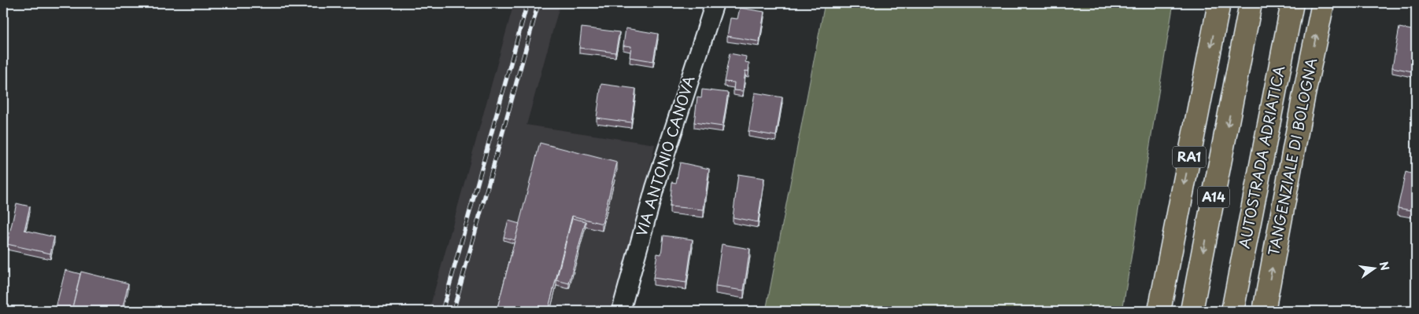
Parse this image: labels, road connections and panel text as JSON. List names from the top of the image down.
{
  "streets": {
    "highway": [
      "RA1",
      "AUTOSTRADA ADRIATICA",
      "TANGENZIALE DI BOLOGNA",
      "A14"
    ],
    "street": ["VIA ANTONIO CANOVA"]
  },
  "north": "right"
}
